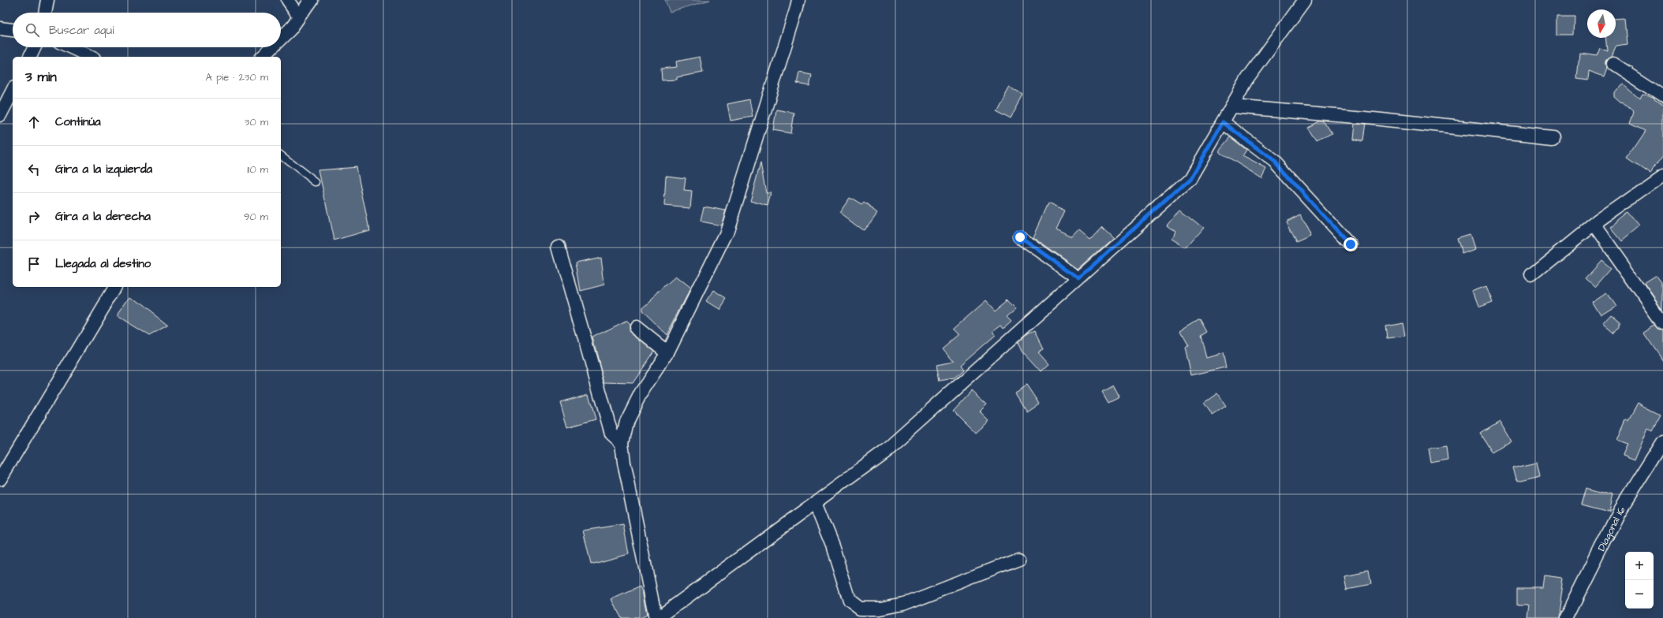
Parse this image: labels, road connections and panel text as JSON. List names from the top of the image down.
{
  "streets": {
    "street": ["Diagonal 16"]
  },
  "north": "bottom",
  "page": {
    "search": "Buscar aquí",
    "heading": ["3 min", "A pie · 230 m"],
    "list": [
      ["Continúa", "30 m"],
      ["Gira a la izquierda", "110 m"],
      ["Gira a la derecha", "90 m"],
      "Llegada al destino"
    ],
    "map_buttons": ["+", "−"]
  }
}
